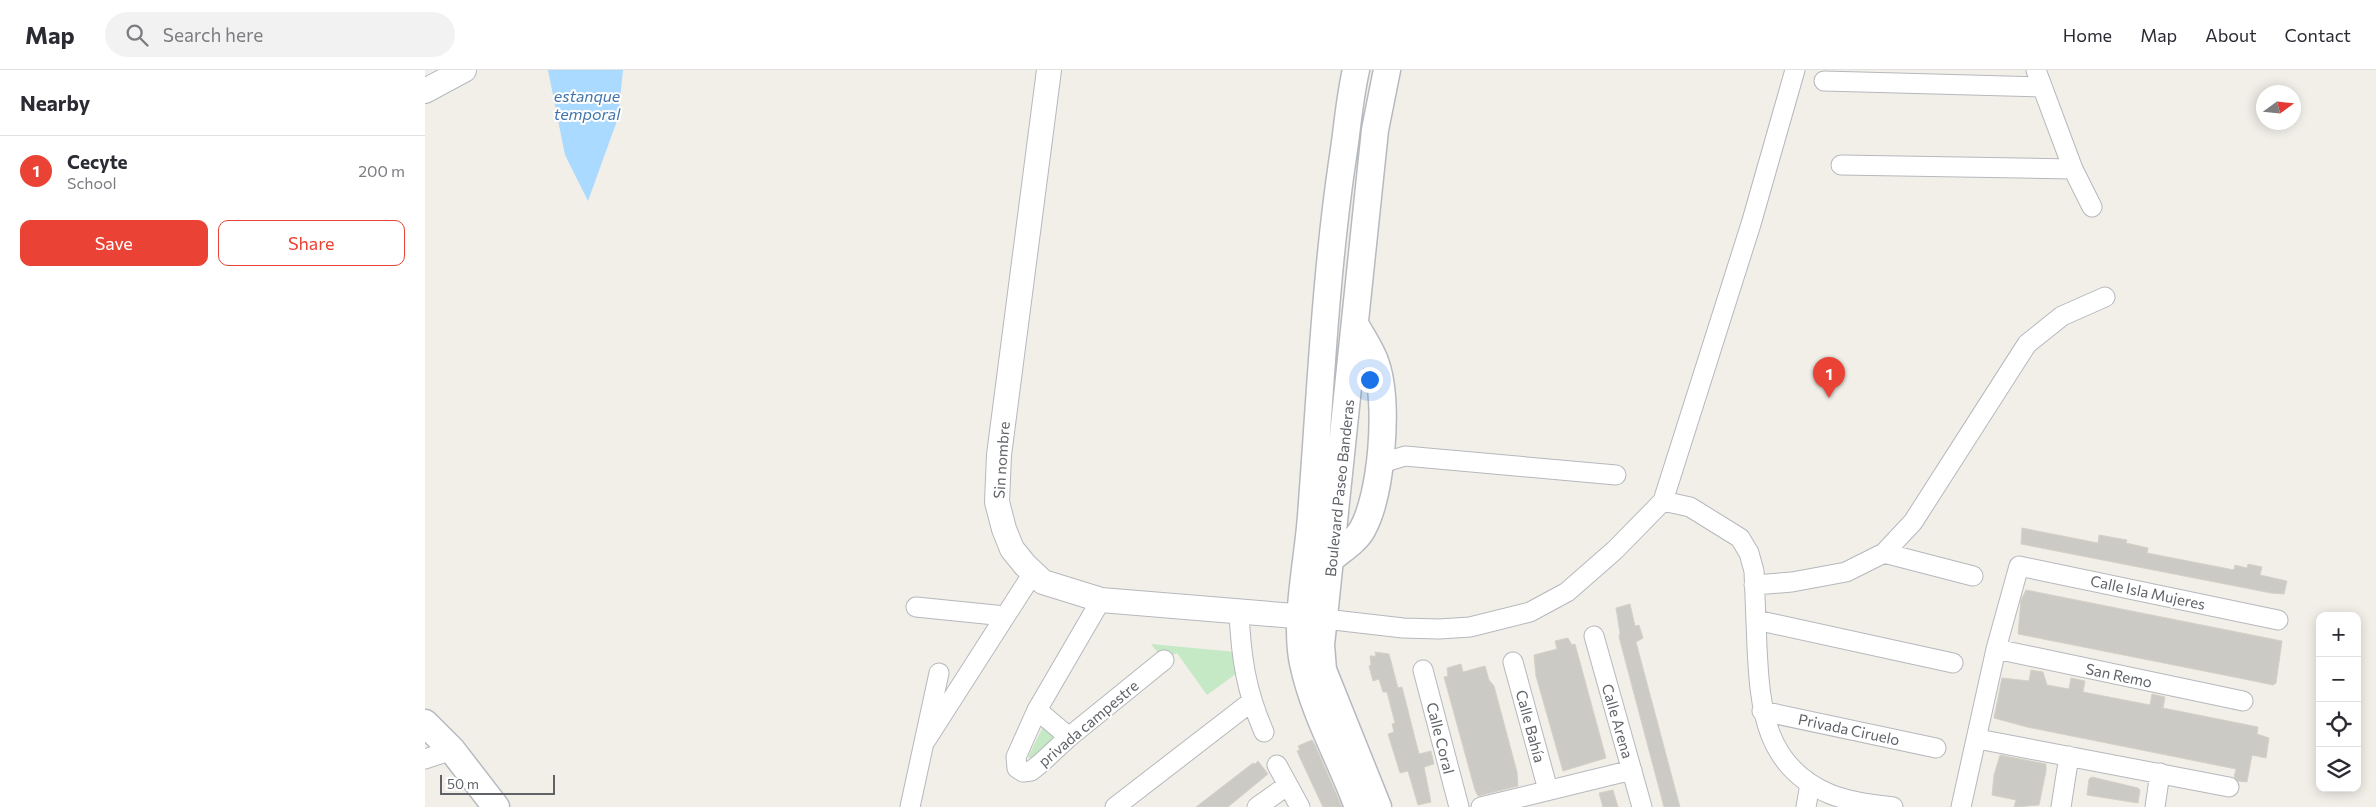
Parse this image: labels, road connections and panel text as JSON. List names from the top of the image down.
{
  "streets": {
    "main road": ["Boulevard Paseo Banderas"],
    "street": [
      "Sin nombre",
      "Calle Isla Mujeres",
      "San Remo",
      "Calle Arena",
      "privada campestre",
      "Calle Bahía",
      "Privada Ciruelo",
      "Calle Coral"
    ]
  },
  "crossings": [
    ["Sin nombre", "Boulevard Paseo Banderas"],
    ["Sin nombre", "privada campestre"],
    ["Calle Isla Mujeres", "San Remo"]
  ],
  "water": ["estanque temporal"],
  "scale_bar": "50 m",
  "north": "right",
  "page": {
    "header": "Map",
    "search": "Search here",
    "nav": [
      "Home",
      "Map",
      "About",
      "Contact"
    ],
    "heading": "Nearby",
    "list": [
      {
        "mark": "1",
        "name": "Cecyte",
        "note": "School",
        "value": "200 m"
      }
    ],
    "buttons": ["Save", "Share"],
    "pins": "1",
    "map_buttons": ["+", "−"],
    "scale": "50 m"
  }
}
